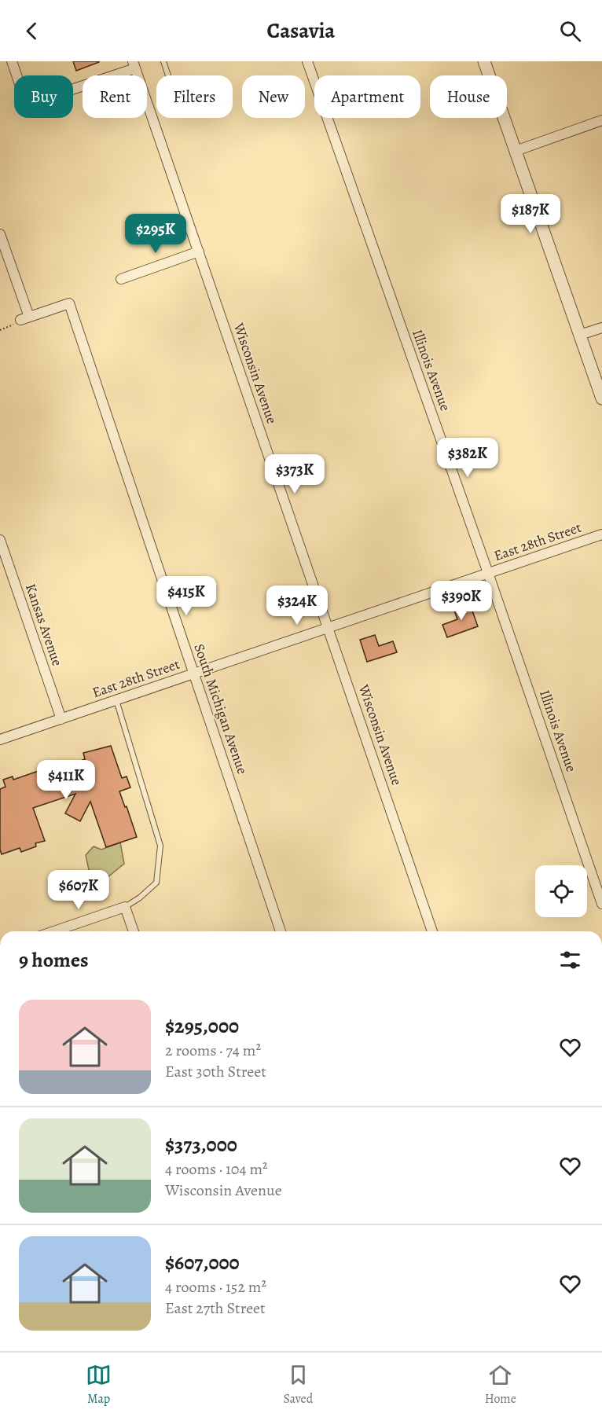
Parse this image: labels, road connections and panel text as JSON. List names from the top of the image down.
{
  "streets": {
    "street": [
      "Illinois Avenue",
      "Wisconsin Avenue",
      "East 28th Street",
      "Kansas Avenue",
      "South Michigan Avenue"
    ]
  },
  "crossings": [
    ["Illinois Avenue", "East 28th Street"],
    ["Wisconsin Avenue", "East 28th Street"],
    ["East 28th Street", "Kansas Avenue"],
    ["East 28th Street", "South Michigan Avenue"]
  ],
  "page": {
    "header": "Casavia",
    "chip": [
      "Buy",
      "Rent",
      "Filters",
      "New",
      "Apartment",
      "House"
    ],
    "price": [
      "$187K",
      "$295K",
      "$382K",
      "$373K",
      "$415K",
      "$390K",
      "$324K",
      "$411K",
      "$607K"
    ],
    "heading": "9 homes",
    "list": [
      {
        "name": "$295,000",
        "note": "2 rooms · 74 m² · East 30th Street"
      },
      {
        "name": "$373,000",
        "note": "4 rooms · 104 m² · Wisconsin Avenue"
      },
      {
        "name": "$607,000",
        "note": "4 rooms · 152 m² · East 27th Street"
      }
    ],
    "tabs": ["Map", "Saved", "Home"]
  }
}
